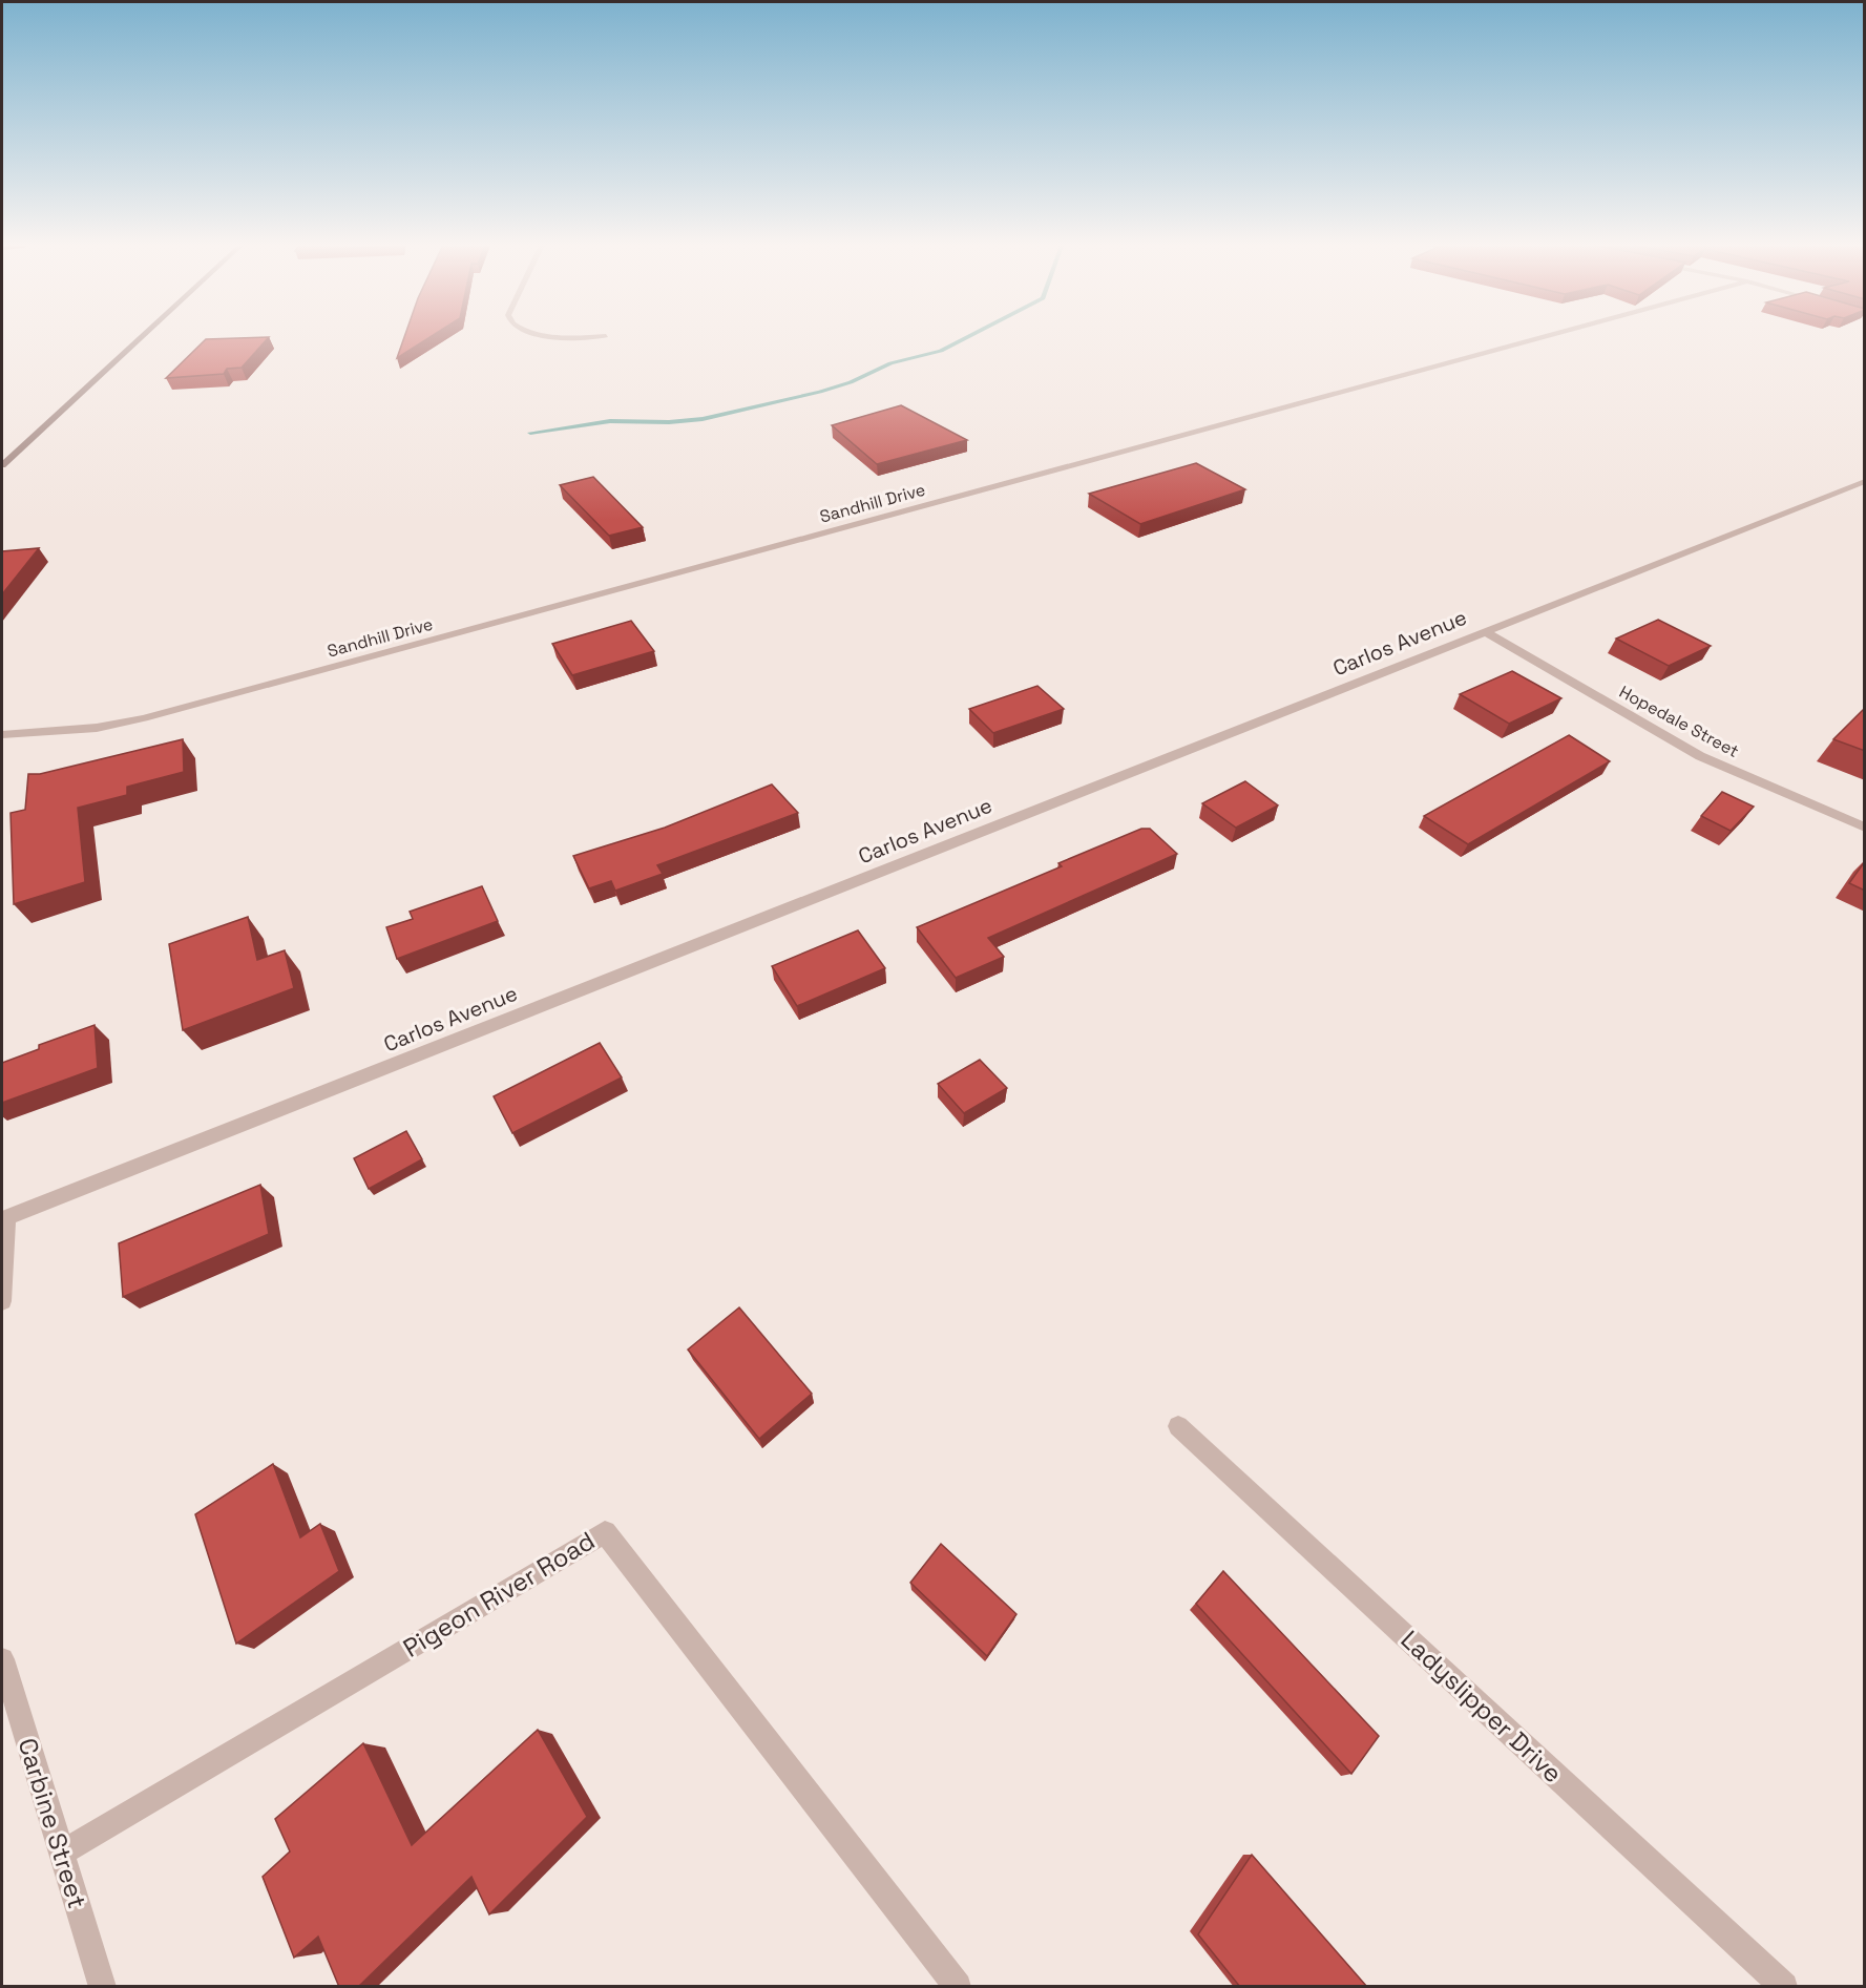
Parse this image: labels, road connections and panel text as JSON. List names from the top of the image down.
{
  "streets": {
    "street": [
      "Sandhill Drive",
      "Carlos Avenue",
      "Hopedale Street",
      "Pigeon River Road",
      "Ladyslipper Drive",
      "Carbine Street"
    ]
  },
  "crossings": [
    ["Carlos Avenue", "Hopedale Street"],
    ["Pigeon River Road", "Carbine Street"]
  ]
}
